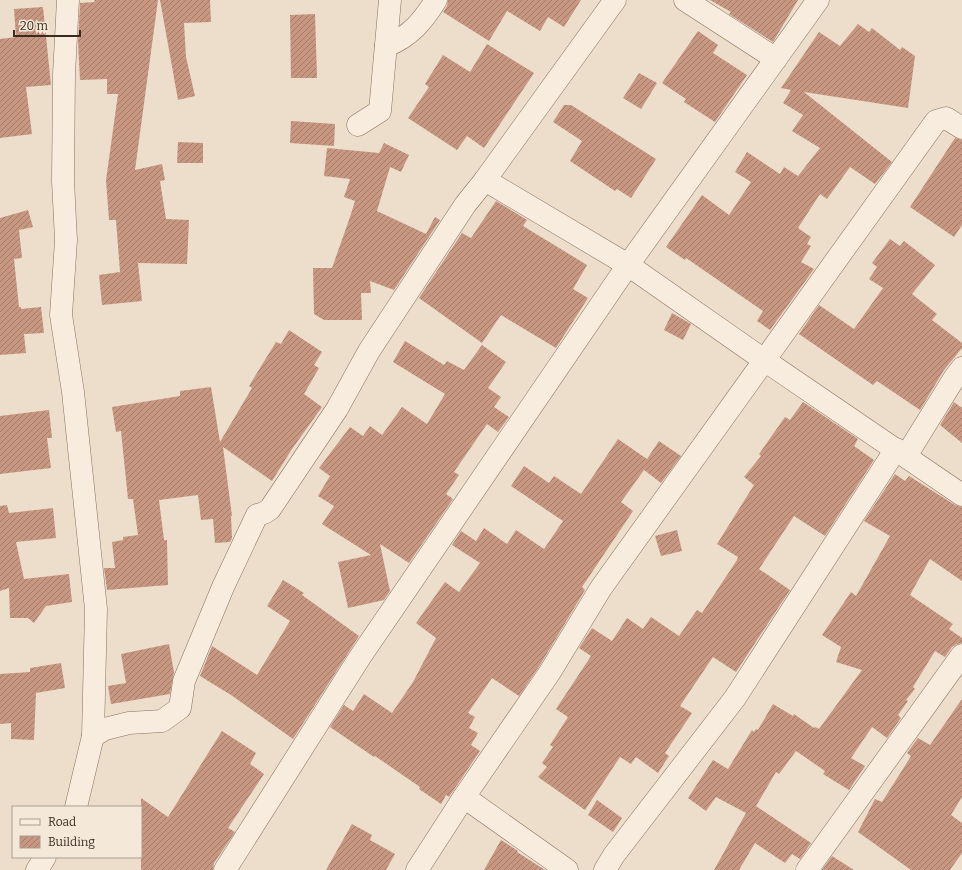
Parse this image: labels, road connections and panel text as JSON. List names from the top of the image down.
{
  "legend": ["Road", "Building"],
  "scale_bar": "20 m"
}
